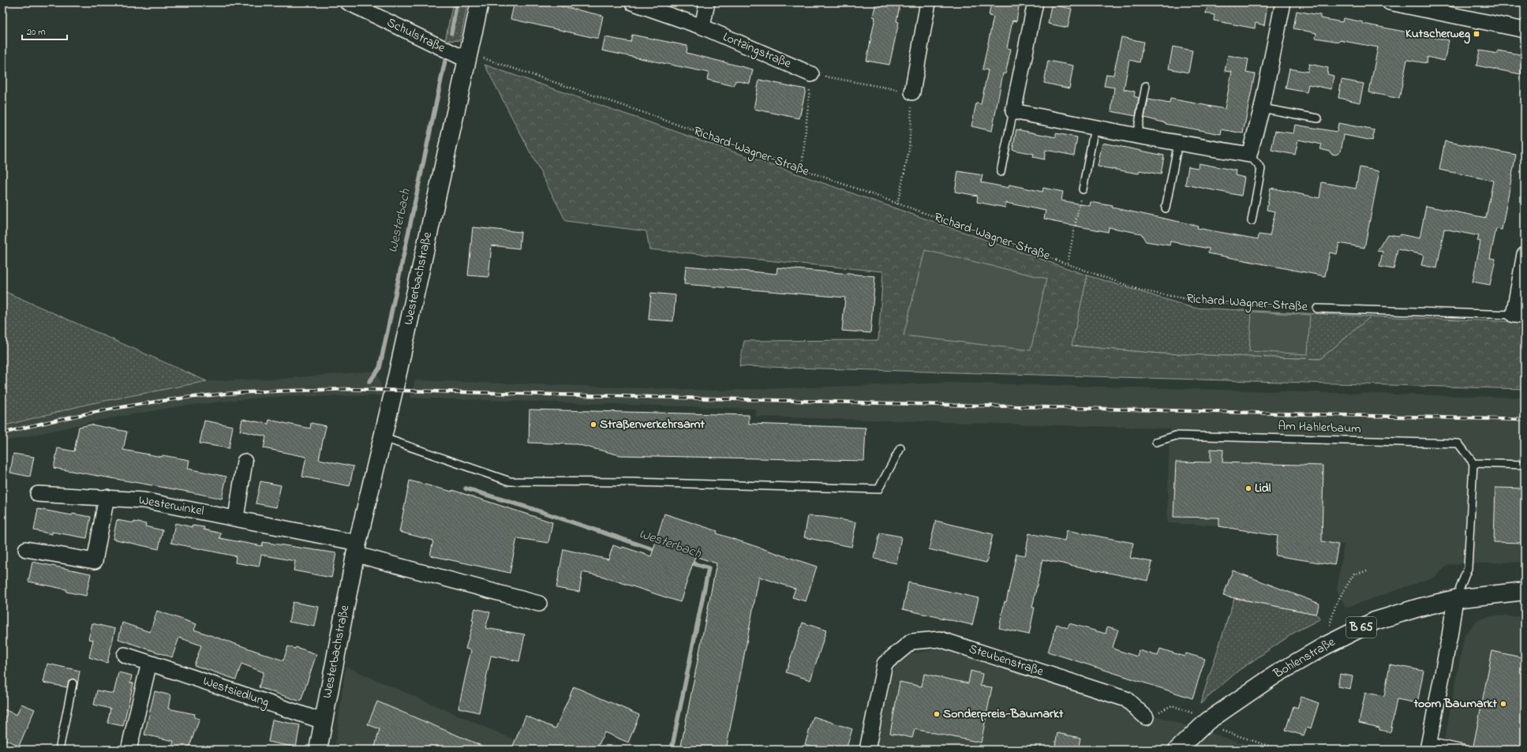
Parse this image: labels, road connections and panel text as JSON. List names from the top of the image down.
{
  "streets": {
    "main road": ["Westerbachstraße", "B 65", "Bohlenstraße"],
    "street": [
      "Schulstraße",
      "Lortzingstraße",
      "Westerwinkel",
      "Steubenstraße",
      "Westsiedlung"
    ],
    "lane": ["Richard-Wagner-Straße", "Am Hahlerbaum"]
  },
  "crossings": [
    ["Schulstraße", "Richard-Wagner-Straße"],
    ["Schulstraße", "Westerbachstraße"],
    ["Richard-Wagner-Straße", "Westerbachstraße"],
    ["Westerbachstraße", "Westerwinkel"],
    ["Westerbachstraße", "Westsiedlung"]
  ],
  "water": ["Westerbach"],
  "places": {
    "transit": ["Kutscherweg"],
    "other": [
      "Straßenverkehrsamt",
      "Lidl",
      "toom Baumarkt",
      "Sonderpreis-Baumarkt"
    ]
  },
  "scale_bar": "20 m"
}
